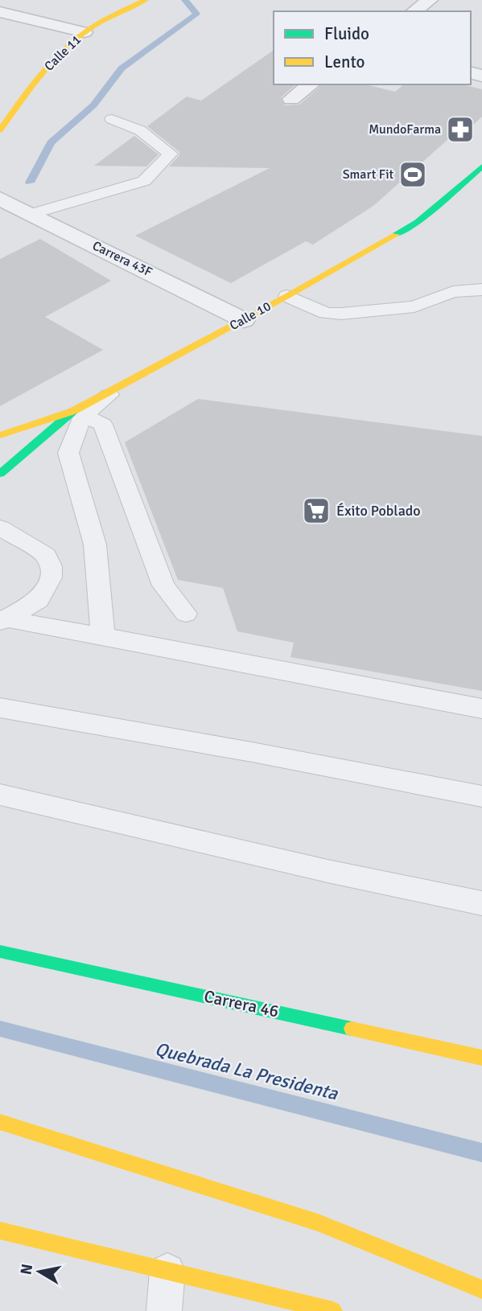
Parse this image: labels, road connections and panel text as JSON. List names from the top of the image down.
{
  "streets": {
    "main road": ["Calle 11", "Calle 10", "Carrera 46"],
    "street": ["Carrera 43F"]
  },
  "crossings": [
    ["Carrera 43F", "Calle 10"]
  ],
  "water": ["Quebrada La Presidenta"],
  "places": {
    "pharmacy": ["MundoFarma"],
    "sports": ["Smart Fit"],
    "supermarket": ["Éxito Poblado"]
  },
  "legend": ["Fluido", "Lento"],
  "north": "left"
}
